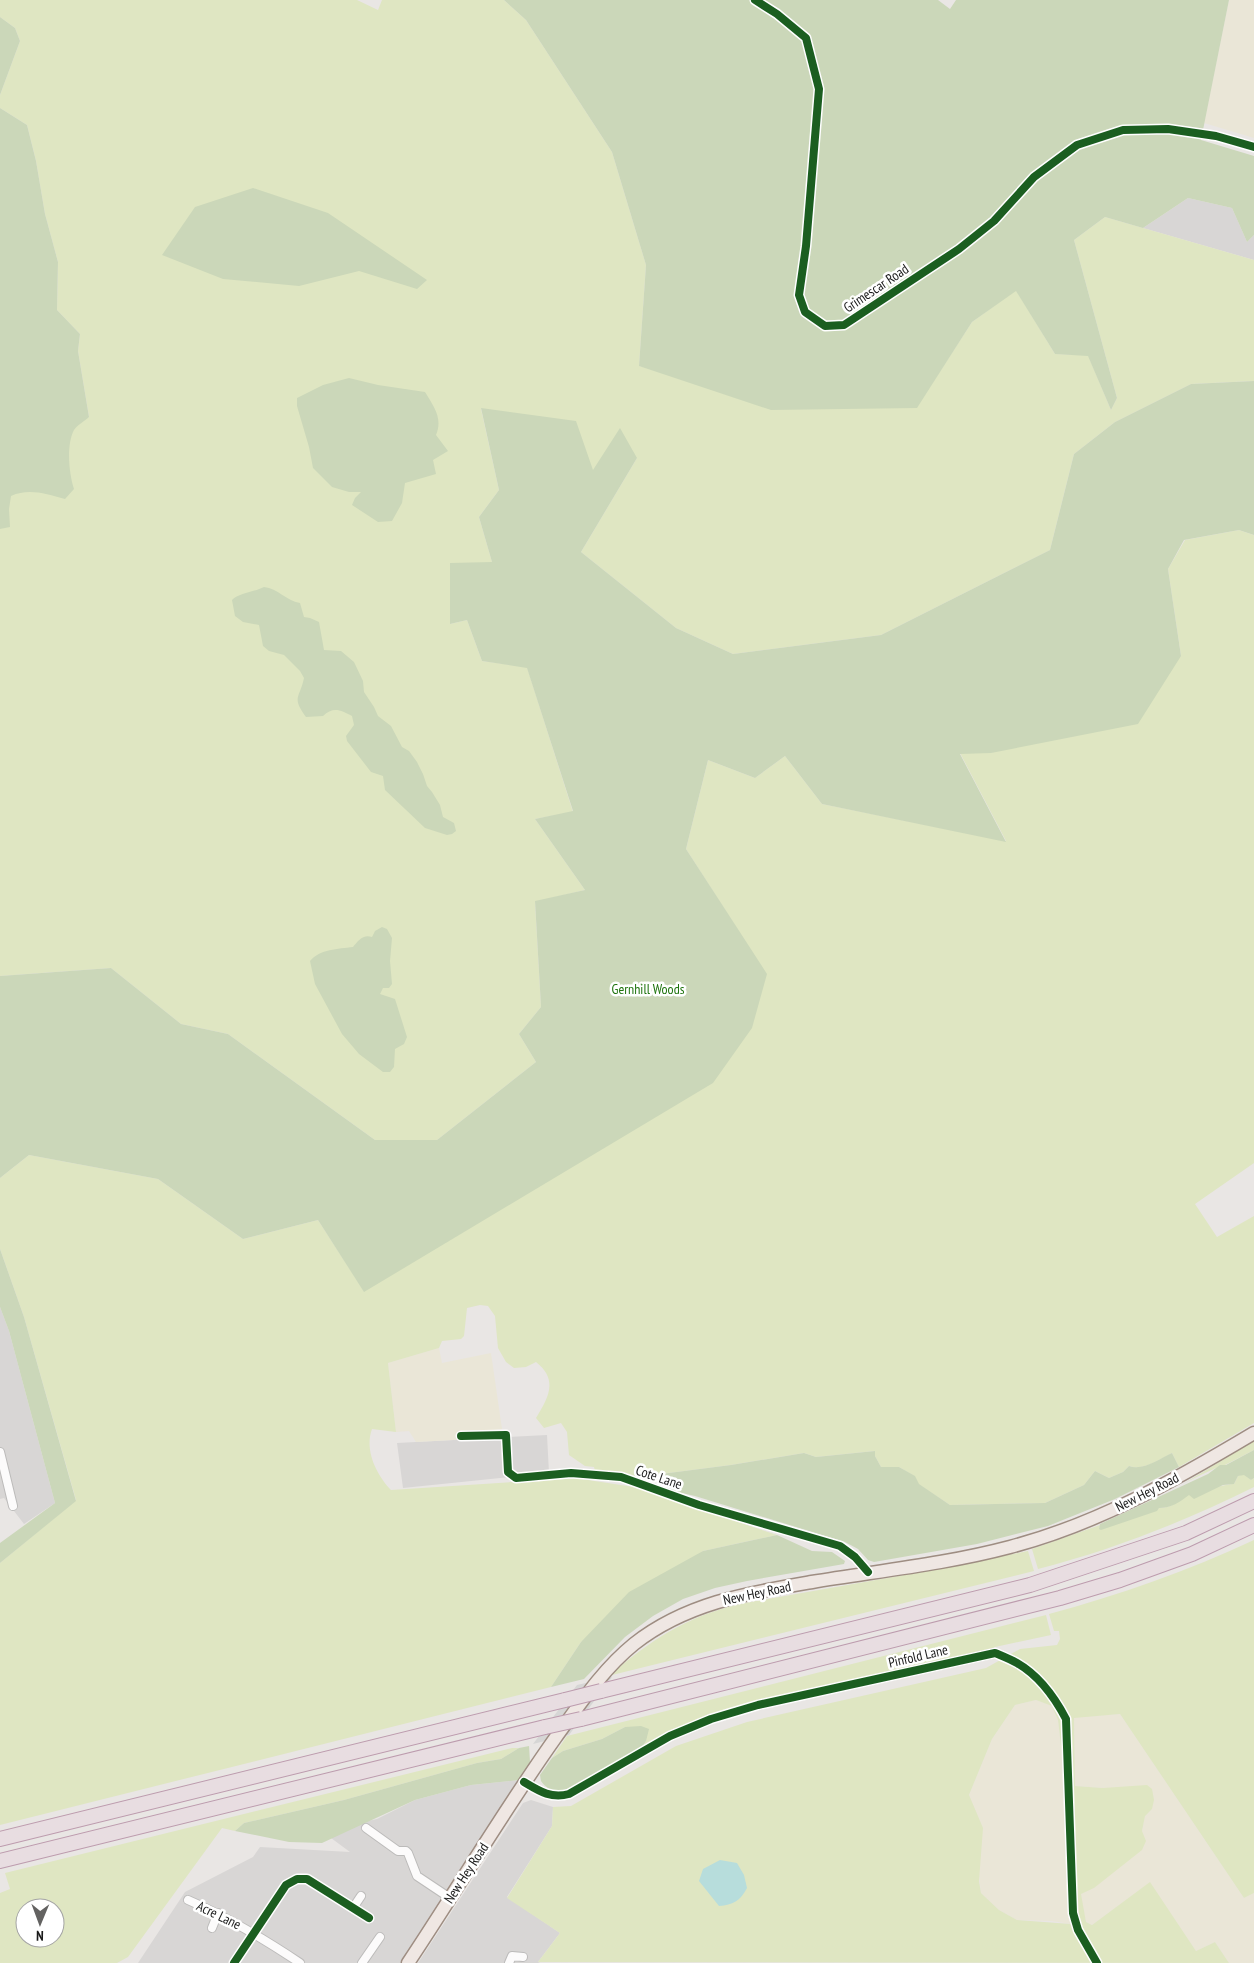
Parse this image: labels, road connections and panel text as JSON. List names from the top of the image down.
{
  "streets": {
    "main road": ["New Hey Road"],
    "street": [
      "Grimescar Road",
      "Cote Lane",
      "Pinfold Lane",
      "Acre Lane"
    ]
  },
  "crossings": [
    ["Cote Lane", "New Hey Road"],
    ["New Hey Road", "Pinfold Lane"]
  ],
  "parks": ["Gernhill Woods"],
  "north": "bottom"
}
